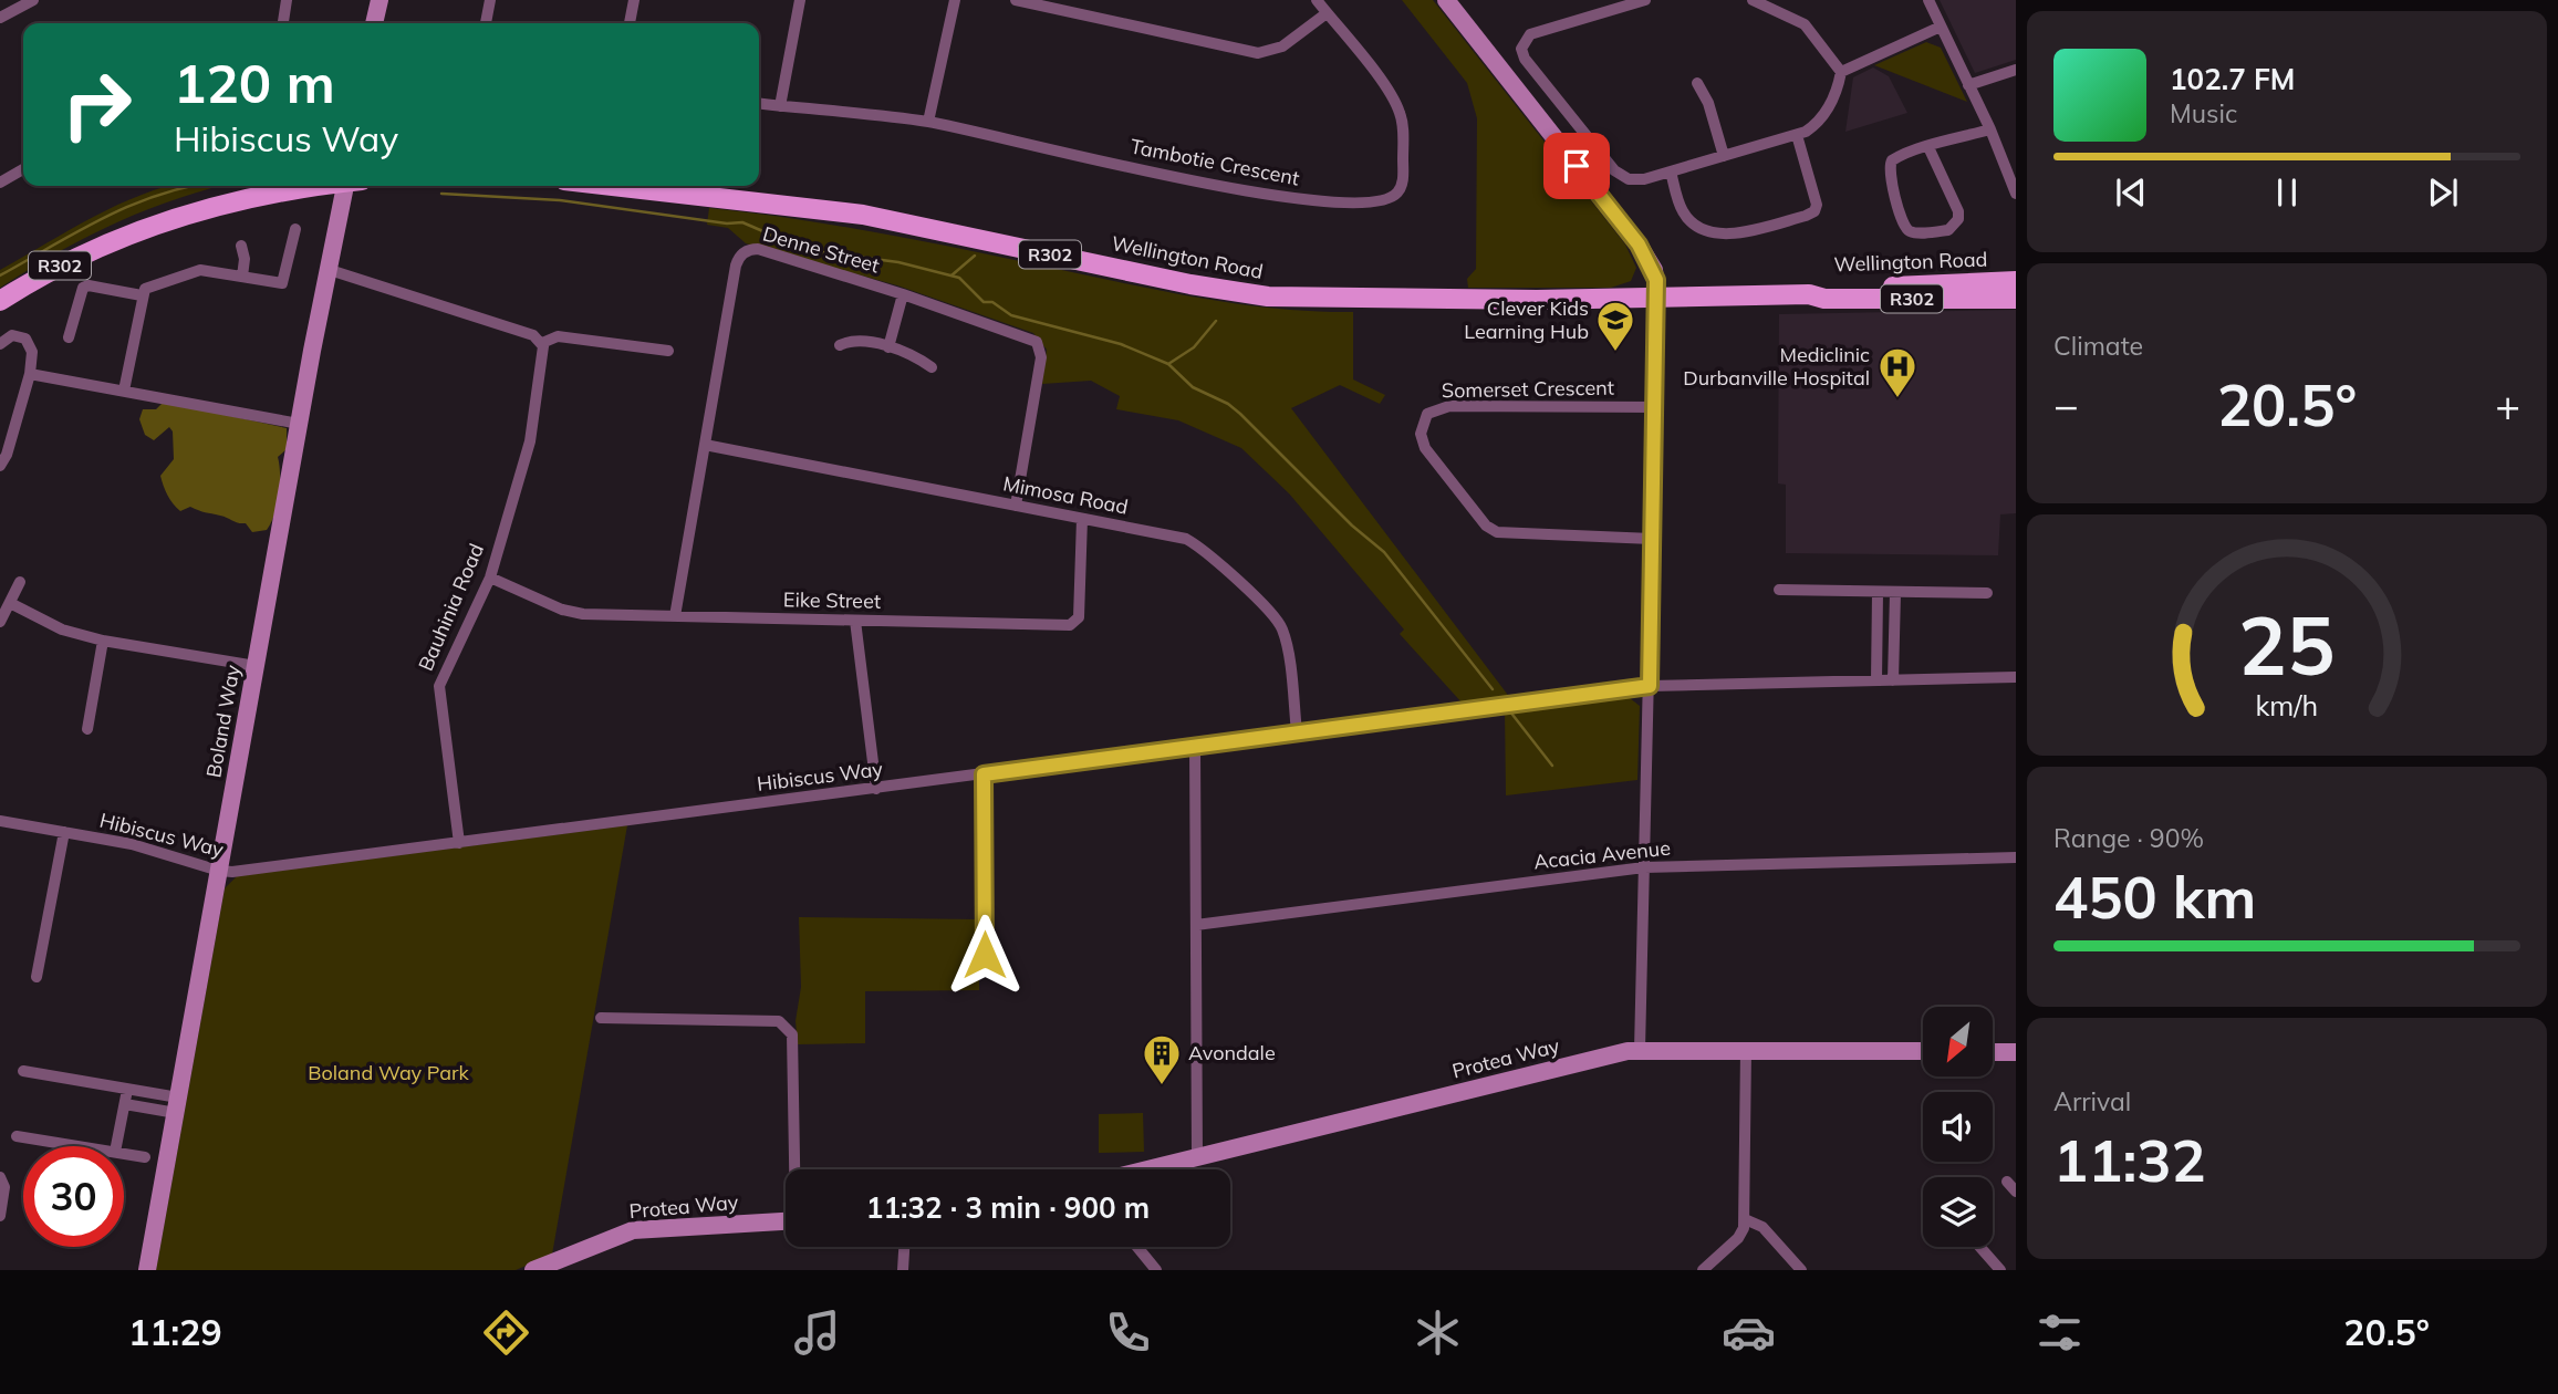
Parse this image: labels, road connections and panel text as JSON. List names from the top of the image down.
{
  "streets": {
    "main road": ["R302", "Wellington Road"],
    "street": [
      "Tambotie Crescent",
      "Denne Street",
      "Somerset Crescent",
      "Mimosa Road",
      "Eike Street",
      "Bauhinia Road",
      "Boland Way",
      "Hibiscus Way",
      "Acacia Avenue",
      "Protea Way"
    ]
  },
  "crossings": [
    ["Denne Street", "Mimosa Road"],
    ["Denne Street", "Eike Street"],
    ["Mimosa Road", "Eike Street"],
    ["Mimosa Road", "Hibiscus Way"],
    ["Eike Street", "Bauhinia Road"],
    ["Bauhinia Road", "Hibiscus Way"],
    ["Boland Way", "Hibiscus Way"]
  ],
  "parks": ["Boland Way Park"],
  "places": {
    "school or university": ["Clever Kids Learning Hub"],
    "hospital": ["Mediclinic Durbanville Hospital"],
    "building": ["Avondale"]
  },
  "north": "bottom left",
  "page": {
    "turn": ["120 m", "Hibiscus Way"],
    "song": ["102.7 FM", "Music"],
    "tile": [
      "Climate",
      ["Range · 90%", "450 km"],
      ["Arrival", "11:32"]
    ],
    "heat": ["−", "20.5°", "+"],
    "limit": "30",
    "trip": "11:32 · 3 min · 900 m",
    "tabs": ["11:29", "20.5°"],
    "gauge": ["25", "km/h"]
  }
}
